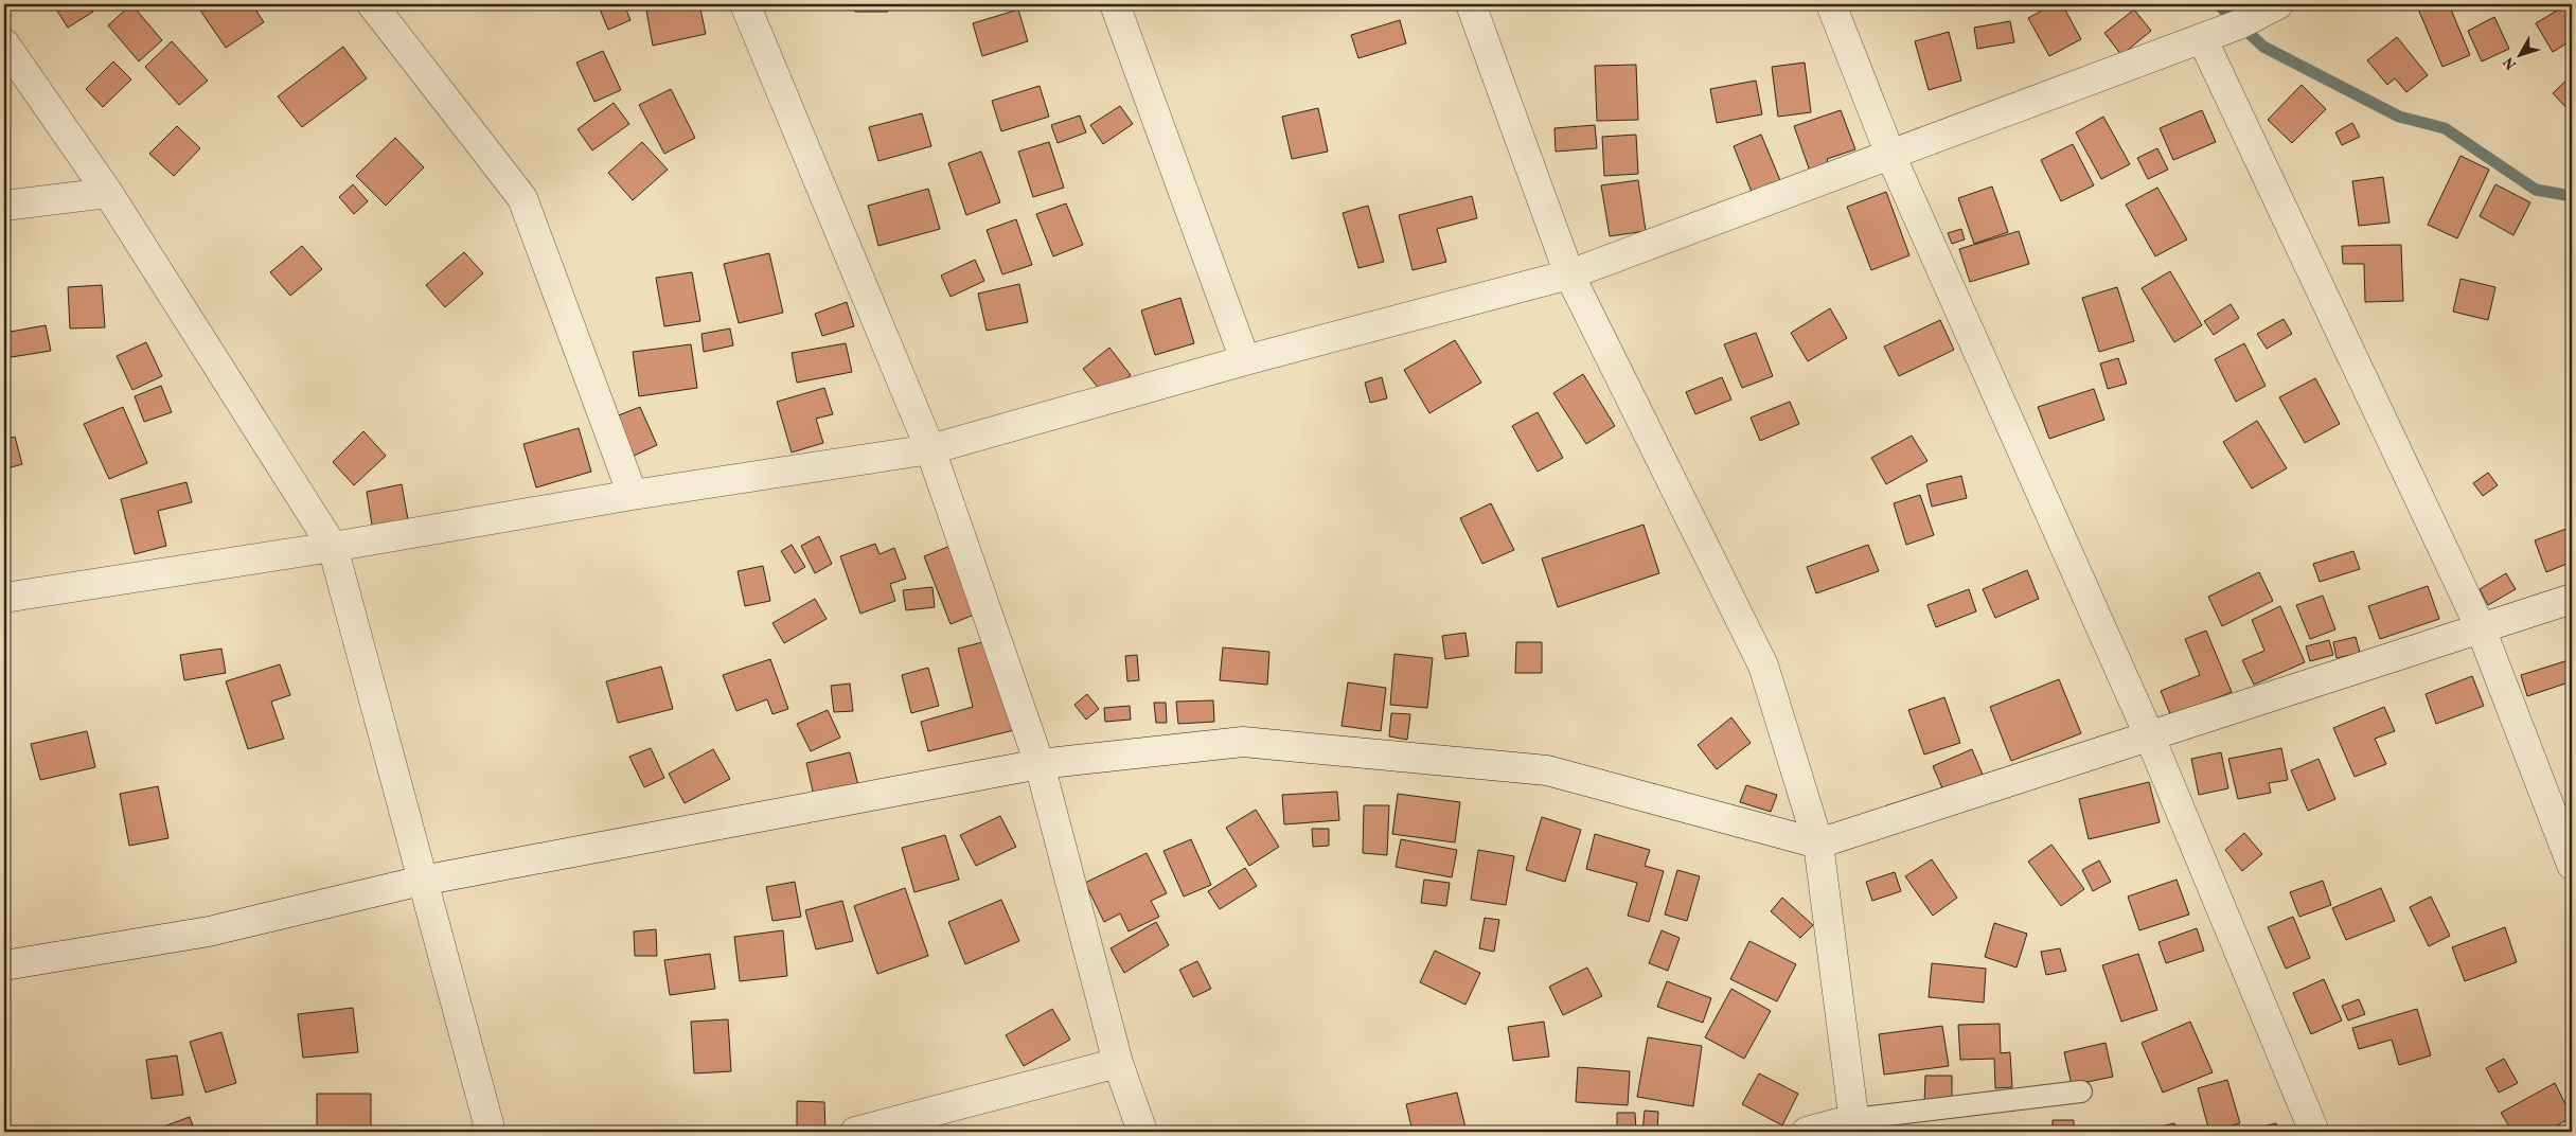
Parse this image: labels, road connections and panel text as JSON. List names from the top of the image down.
{
  "north": "bottom left"
}
